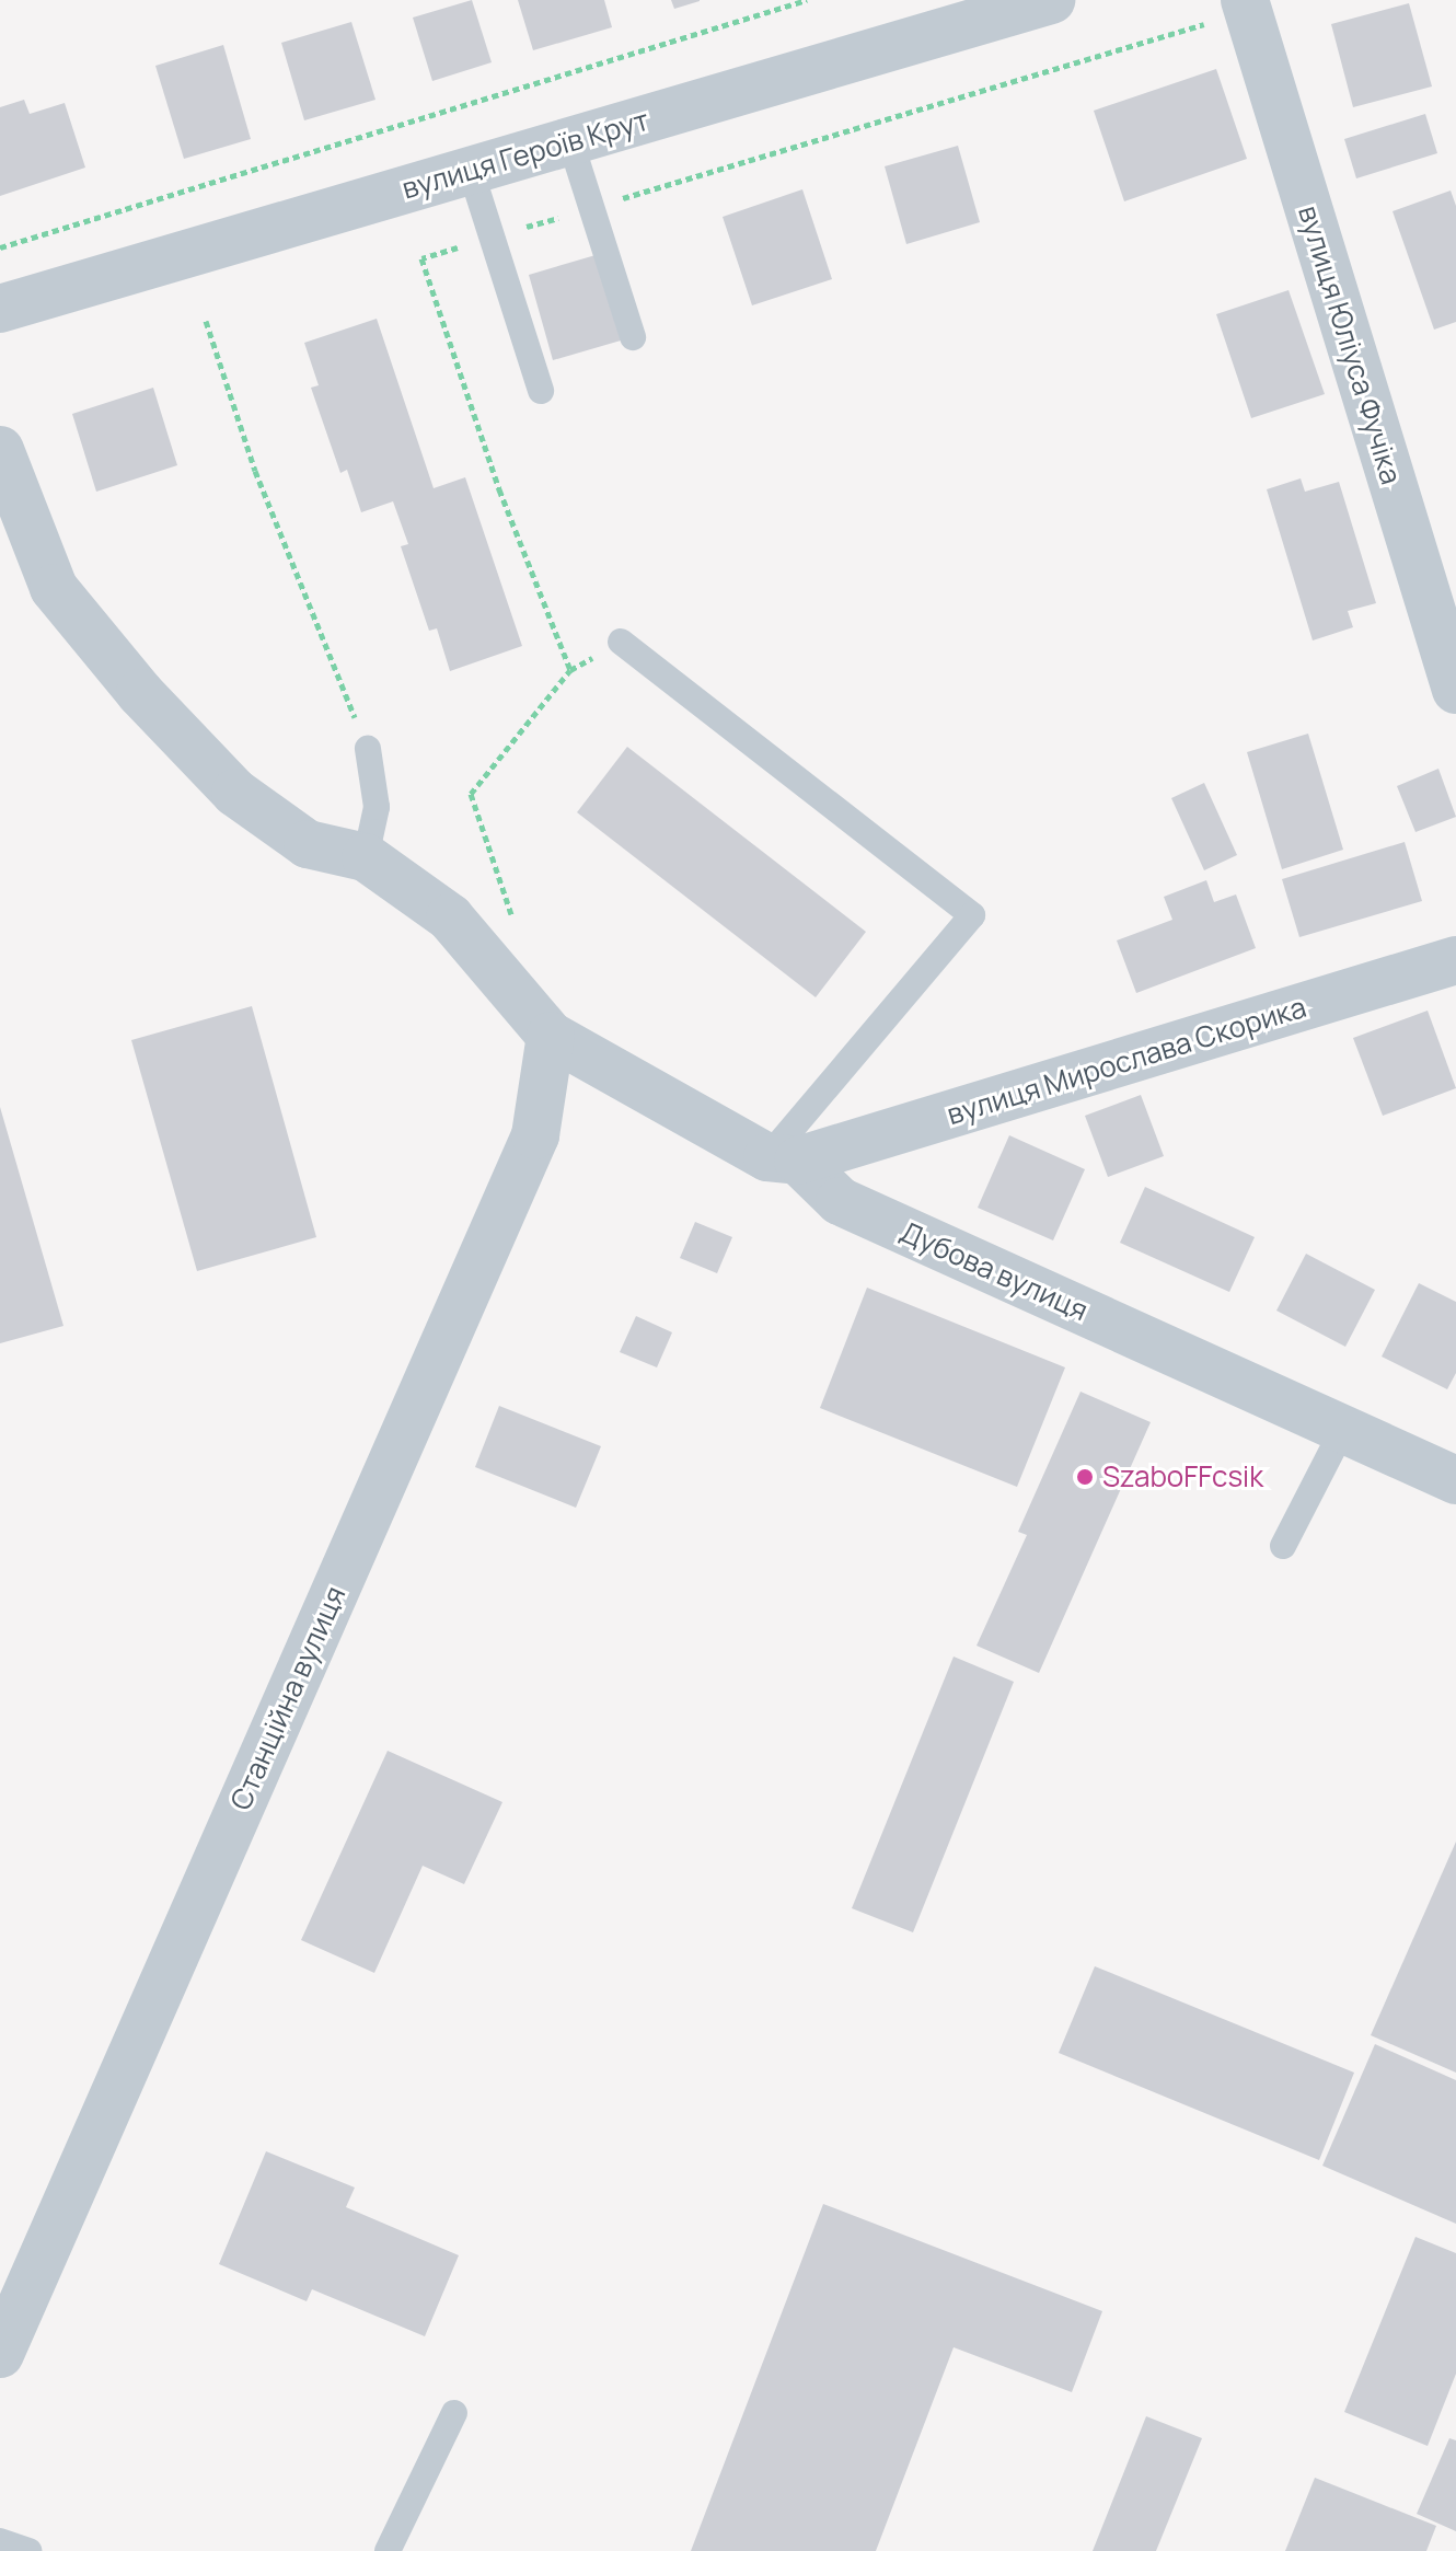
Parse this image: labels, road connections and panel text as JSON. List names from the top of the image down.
{
  "streets": {
    "street": [
      "вулиця Героїв Крут",
      "вулиця Юліуса Фучіка",
      "вулиця Мирослава Скорика",
      "Дубова вулиця",
      "Станційна вулиця"
    ]
  },
  "crossings": [
    ["вулиця Мирослава Скорика", "Дубова вулиця"],
    ["Дубова вулиця", "Станційна вулиця"]
  ],
  "places": ["SzaboFFcsik"]
}
